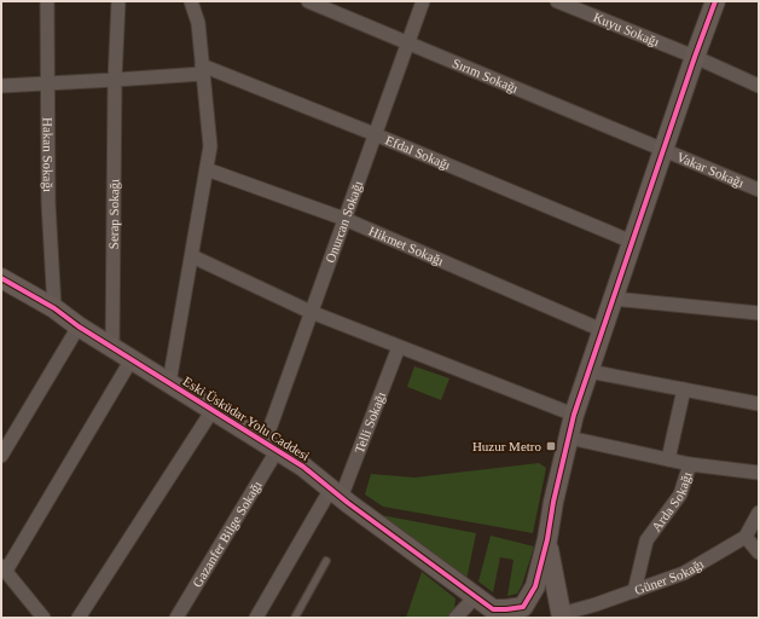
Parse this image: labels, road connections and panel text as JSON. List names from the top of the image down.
{
  "streets": {
    "street": [
      "Kuyu Sokağı",
      "Sırım Sokağı",
      "Efdal Sokağı",
      "Hakan Sokağı",
      "Vakar Sokağı",
      "Serap Sokağı",
      "Onurcan Sokağı",
      "Hikmet Sokağı",
      "Eski Üsküdar Yolu Caddesi",
      "Telli Sokağı",
      "Arda Sokağı",
      "Gazanfer Bilge Sokağı",
      "Güner Sokağı"
    ]
  },
  "crossings": [
    ["Kuyu Sokağı", "Eski Üsküdar Yolu Caddesi"],
    ["Sırım Sokağı", "Vakar Sokağı"],
    ["Sırım Sokağı", "Onurcan Sokağı"],
    ["Sırım Sokağı", "Eski Üsküdar Yolu Caddesi"],
    ["Efdal Sokağı", "Onurcan Sokağı"],
    ["Efdal Sokağı", "Eski Üsküdar Yolu Caddesi"],
    ["Hakan Sokağı", "Eski Üsküdar Yolu Caddesi"],
    ["Vakar Sokağı", "Eski Üsküdar Yolu Caddesi"],
    ["Serap Sokağı", "Eski Üsküdar Yolu Caddesi"],
    ["Onurcan Sokağı", "Hikmet Sokağı"],
    ["Onurcan Sokağı", "Eski Üsküdar Yolu Caddesi"],
    ["Onurcan Sokağı", "Gazanfer Bilge Sokağı"],
    ["Hikmet Sokağı", "Eski Üsküdar Yolu Caddesi"],
    ["Eski Üsküdar Yolu Caddesi", "Telli Sokağı"],
    ["Eski Üsküdar Yolu Caddesi", "Arda Sokağı"],
    ["Eski Üsküdar Yolu Caddesi", "Gazanfer Bilge Sokağı"],
    ["Eski Üsküdar Yolu Caddesi", "Güner Sokağı"],
    ["Arda Sokağı", "Güner Sokağı"]
  ],
  "places": {
    "transit": ["Huzur Metro"]
  }
}
